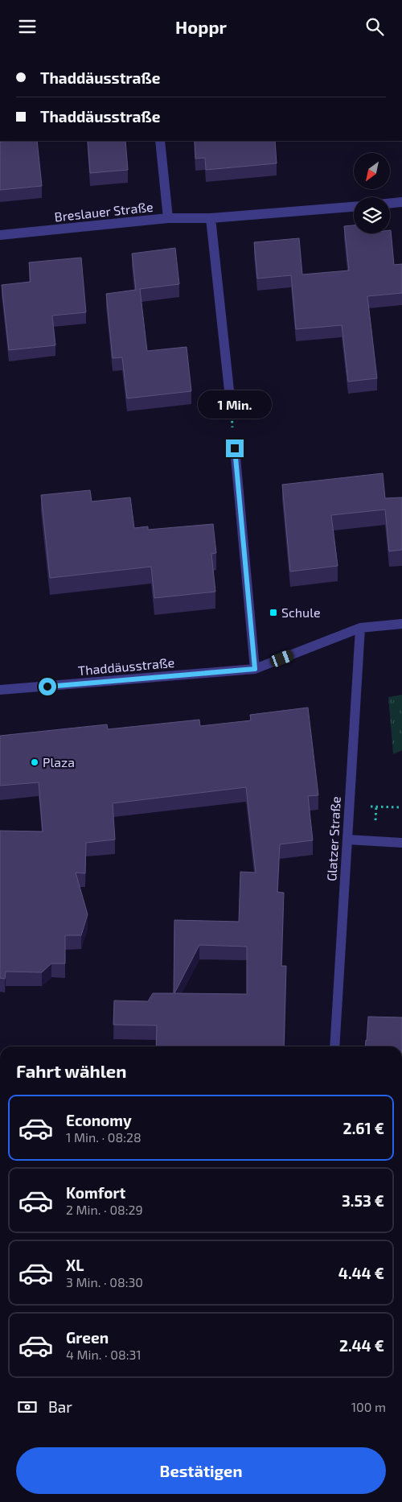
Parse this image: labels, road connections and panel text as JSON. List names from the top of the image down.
{
  "streets": {
    "street": ["Breslauer Straße", "Thaddäusstraße", "Glatzer Straße"]
  },
  "crossings": [
    ["Thaddäusstraße", "Glatzer Straße"]
  ],
  "places": {
    "transit": ["Schule"],
    "other": ["Plaza"]
  },
  "north": "bottom left",
  "page": {
    "header": "Hoppr",
    "banner": ["Thaddäusstraße", "Thaddäusstraße"],
    "bubble": "1 Min.",
    "heading": "Fahrt wählen",
    "list": [
      {
        "name": "Economy",
        "note": "1 Min. · 08:28",
        "value": "2.61 €"
      },
      {
        "name": "Komfort",
        "note": "2 Min. · 08:29",
        "value": "3.53 €"
      },
      {
        "name": "XL",
        "note": "3 Min. · 08:30",
        "value": "4.44 €"
      },
      {
        "name": "Green",
        "note": "4 Min. · 08:31",
        "value": "2.44 €"
      }
    ],
    "pay": ["Bar", "100 m"],
    "buttons": "Bestätigen"
  }
}
